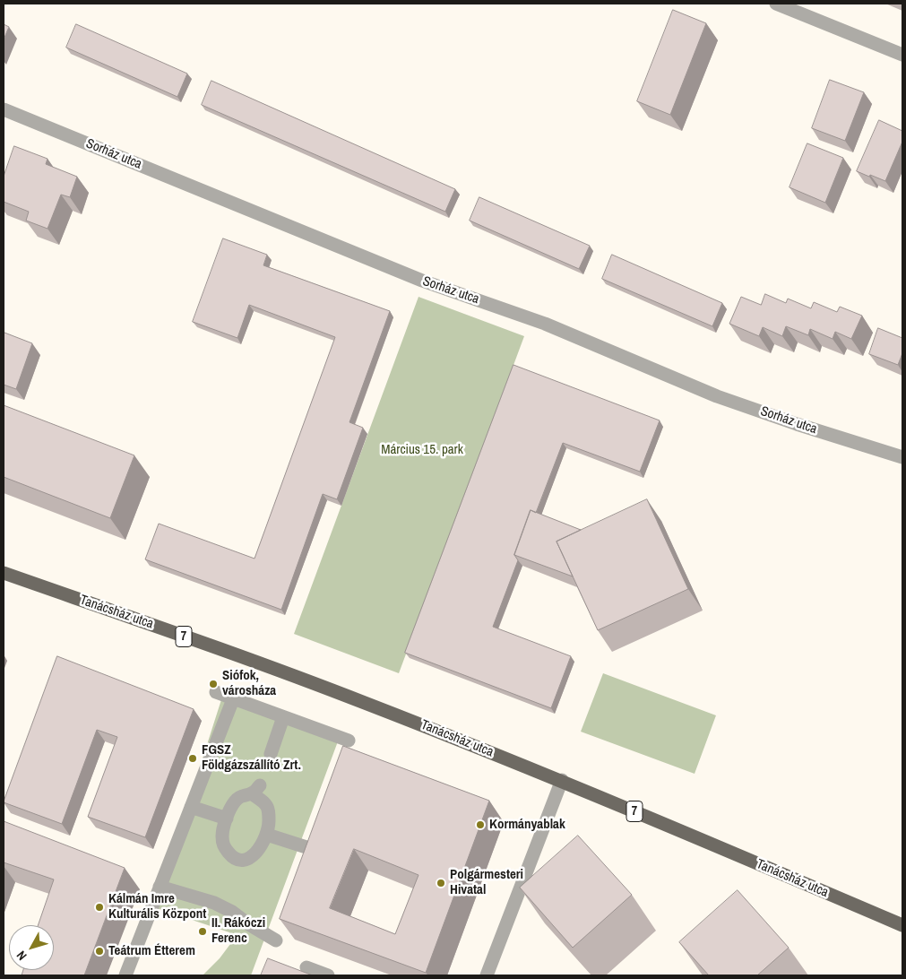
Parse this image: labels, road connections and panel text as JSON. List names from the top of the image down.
{
  "streets": {
    "main road": ["Tanácsház utca", "7"],
    "street": ["Sorház utca"]
  },
  "parks": ["Március 15. park"],
  "places": [
    "Siófok, városháza",
    "FGSZ Földgázszállító Zrt.",
    "Kormányablak",
    "Polgármesteri Hivatal",
    "Kálmán Imre Kulturális Központ",
    "II. Rákóczi Ferenc",
    "Teátrum Étterem"
  ],
  "north": "bottom left"
}
